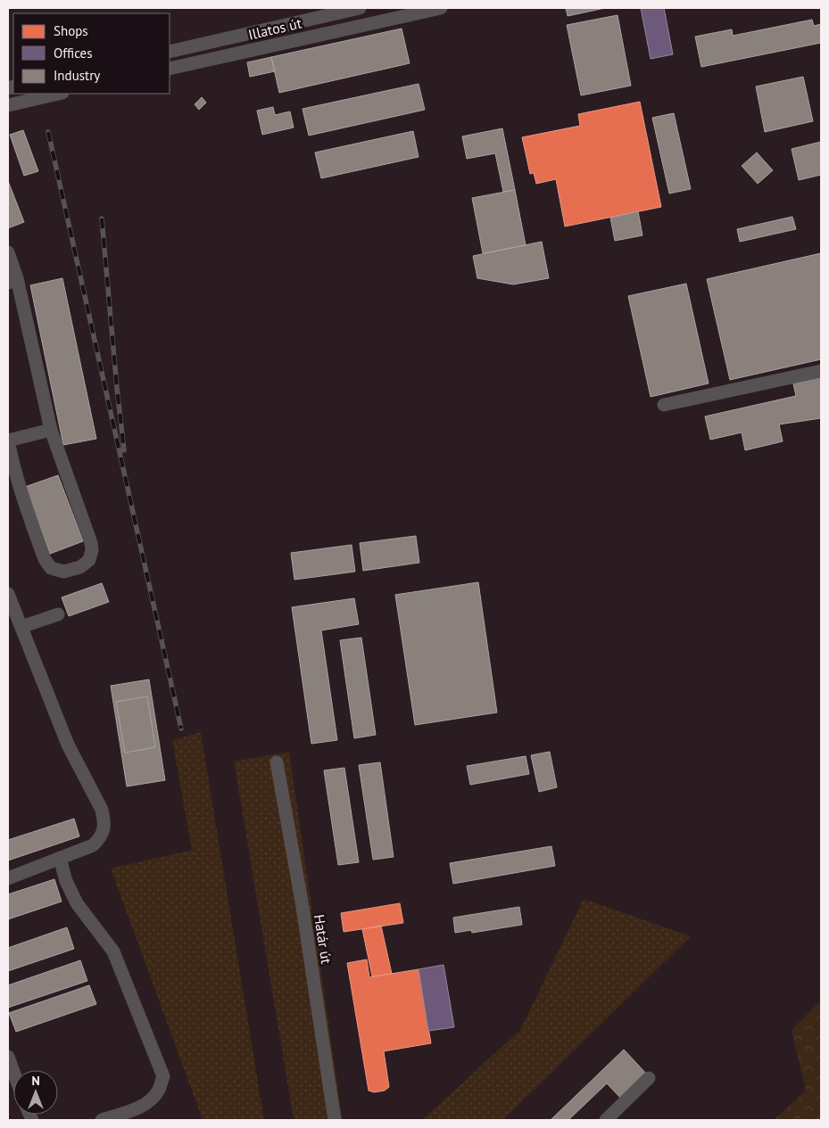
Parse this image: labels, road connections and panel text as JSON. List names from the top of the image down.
{
  "streets": {
    "street": ["Illatos út", "Határ út"]
  },
  "legend": ["Shops", "Offices", "Industry"],
  "north": "top"
}
